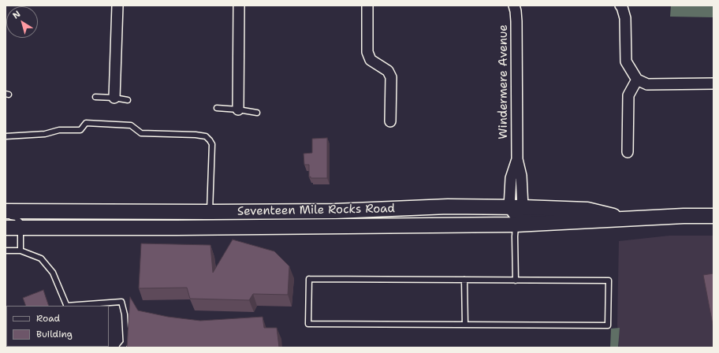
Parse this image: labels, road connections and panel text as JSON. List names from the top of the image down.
{
  "streets": {
    "main road": ["Seventeen Mile Rocks Road"],
    "street": ["Windermere Avenue"]
  },
  "crossings": [
    ["Windermere Avenue", "Seventeen Mile Rocks Road"]
  ],
  "legend": ["Road", "Building"],
  "north": "top left"
}
